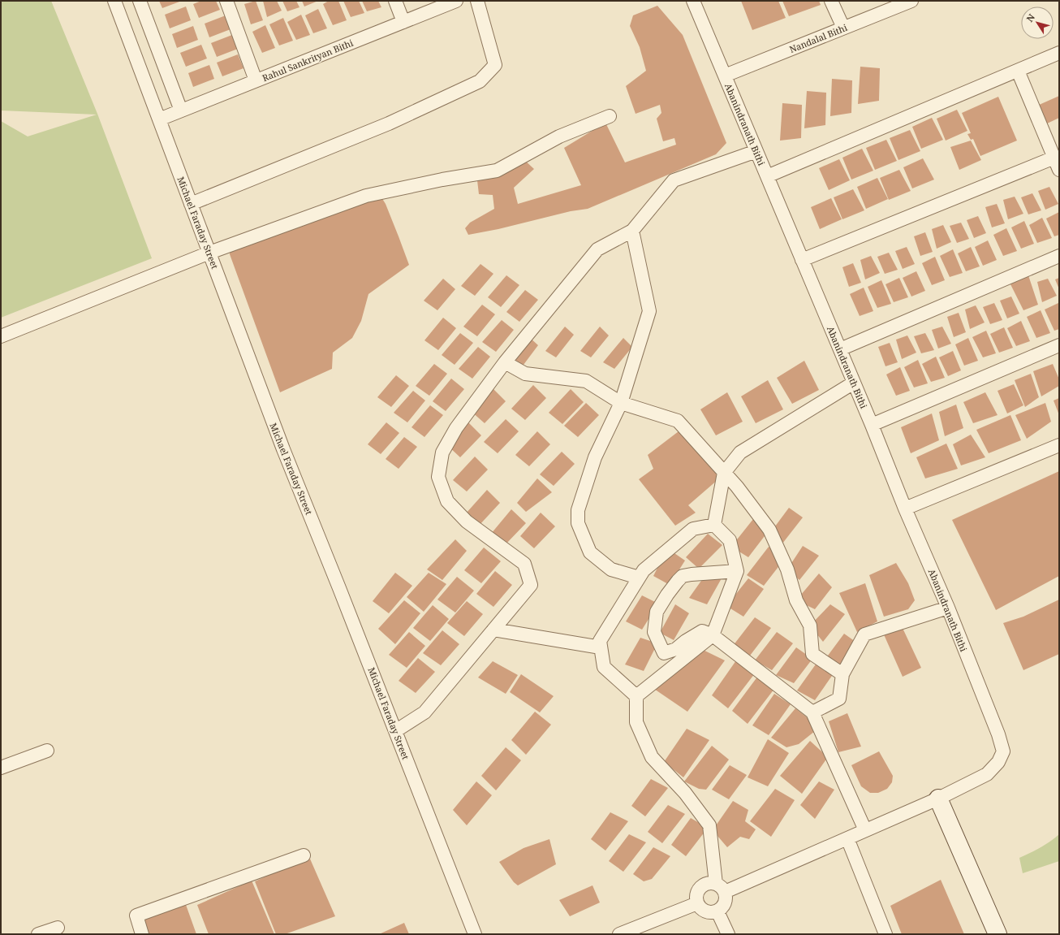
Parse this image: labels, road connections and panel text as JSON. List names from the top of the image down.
{
  "streets": {
    "street": [
      "Nandalal Bithi",
      "Rahul Sankrityan Bithi",
      "Abanindranath Bithi",
      "Michael Faraday Street"
    ]
  },
  "crossings": [
    ["Nandalal Bithi", "Abanindranath Bithi"],
    ["Rahul Sankrityan Bithi", "Michael Faraday Street"]
  ],
  "north": "top left"
}
